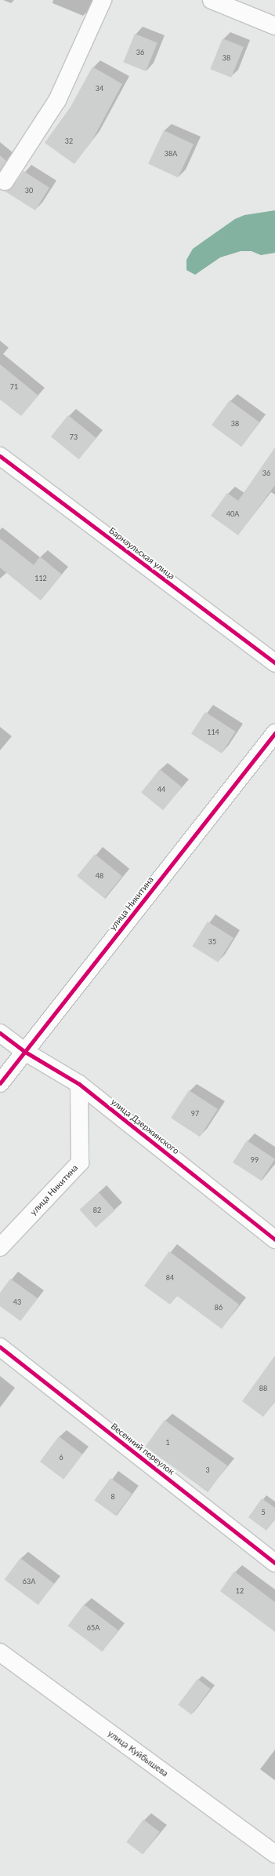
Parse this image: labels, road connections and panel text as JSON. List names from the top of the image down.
{
  "streets": {
    "street": [
      "Барнаульская улица",
      "улица Никитина",
      "улица Дзержинского",
      "Весенний переулок",
      "улица Куйбышева"
    ]
  },
  "crossings": [
    ["улица Никитина", "улица Дзержинского"]
  ],
  "house_numbers": [
    "36",
    "38",
    "34",
    "32",
    "38А",
    "30",
    "71",
    "38",
    "73",
    "36",
    "40А",
    "112",
    "114",
    "44",
    "48",
    "35",
    "97",
    "99",
    "82",
    "84",
    "43",
    "86",
    "88",
    "1",
    "6",
    "3",
    "8",
    "5",
    "63А",
    "12",
    "65А"
  ]
}
